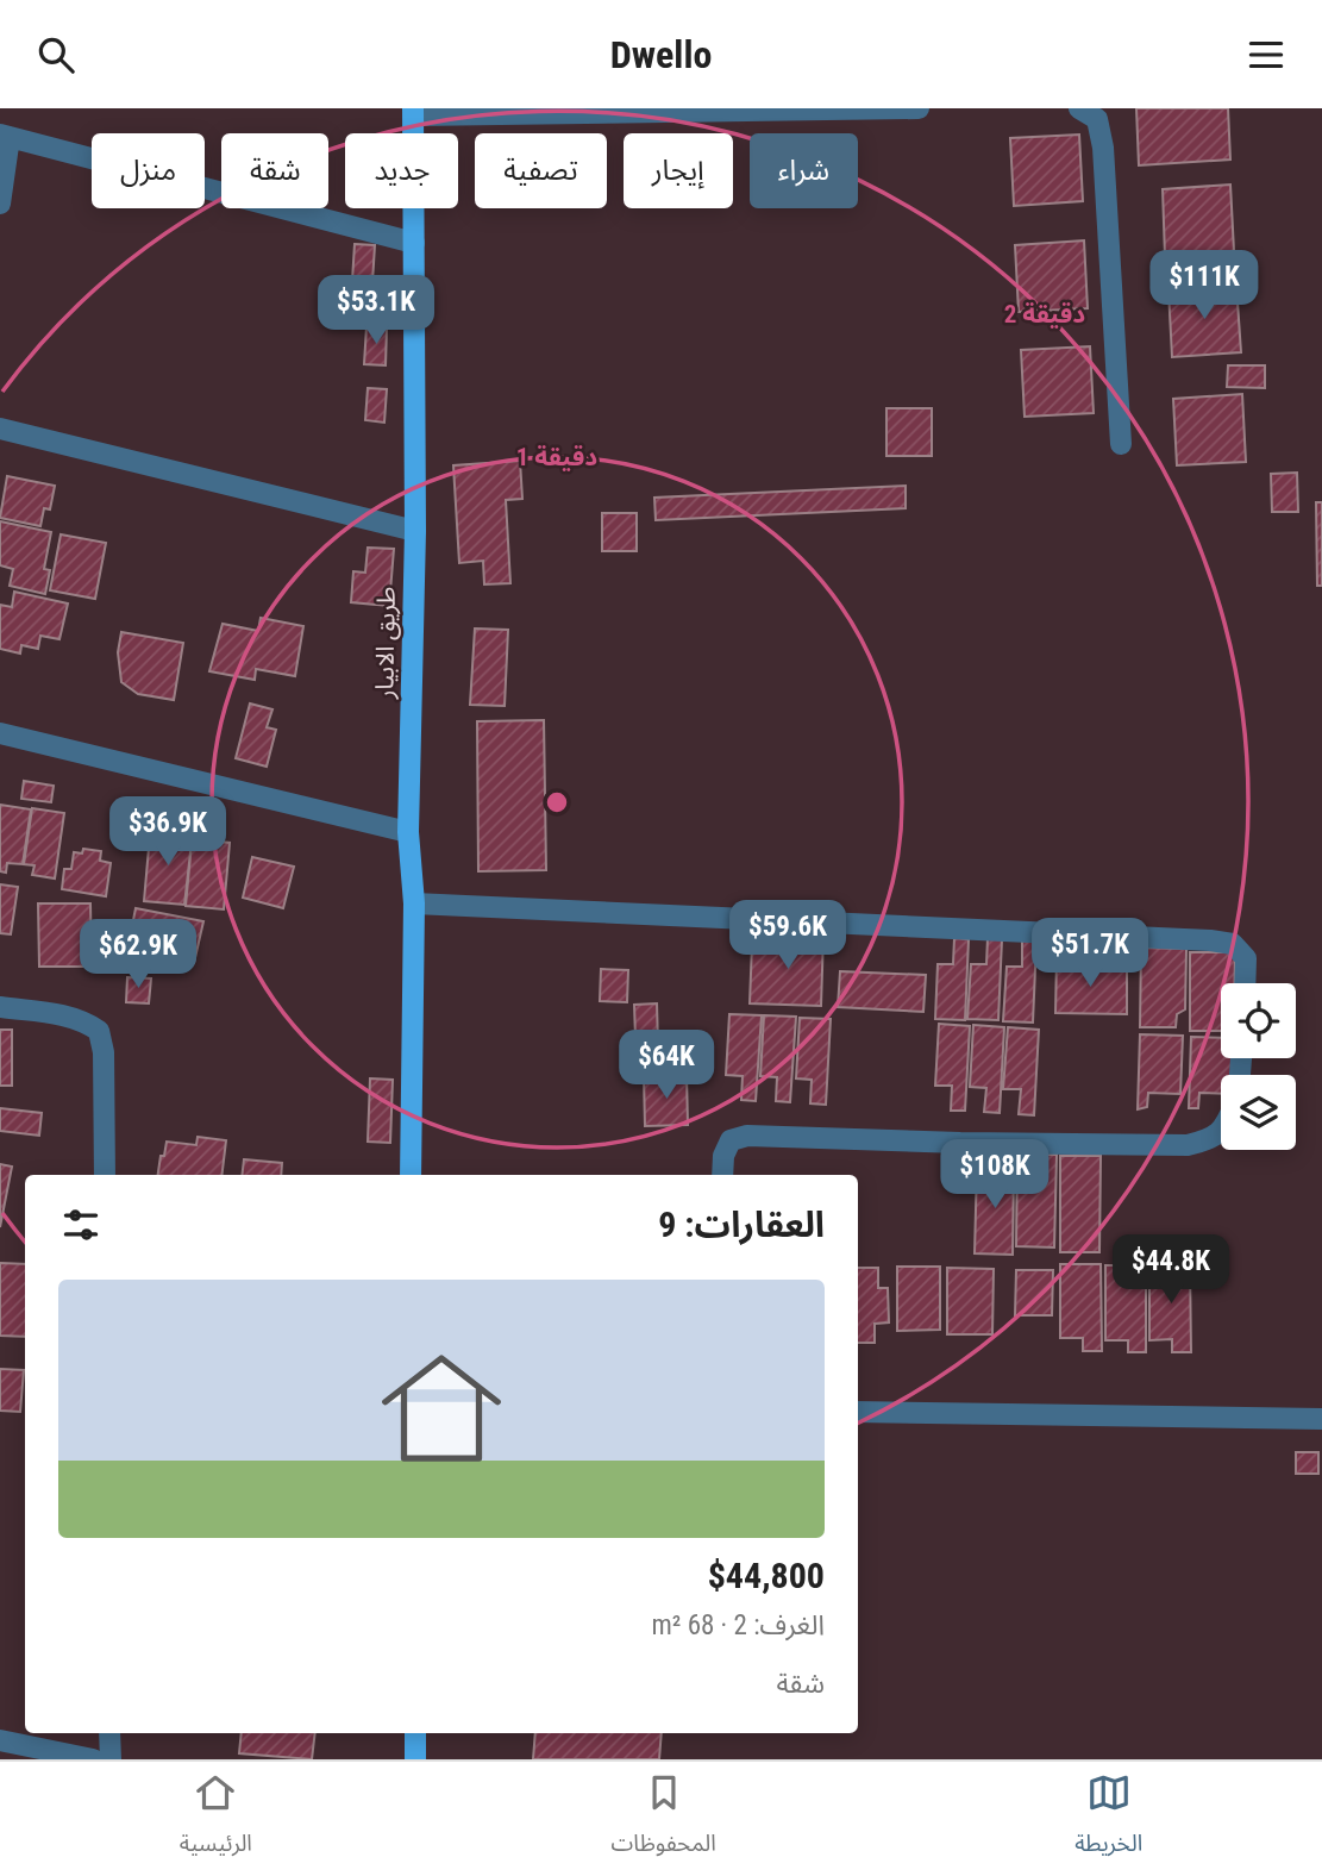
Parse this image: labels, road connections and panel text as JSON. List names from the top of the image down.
{
  "streets": {
    "main road": ["طريق الابيار"]
  },
  "page": {
    "header": "Dwello",
    "chip": [
      "شراء",
      "إيجار",
      "تصفية",
      "جديد",
      "شقة",
      "منزل"
    ],
    "price": [
      "$111K",
      "$53.1K",
      "$36.9K",
      "$59.6K",
      "$51.7K",
      "$62.9K",
      "$64K",
      "$108K",
      "$44.8K"
    ],
    "heading": "العقارات: 9",
    "list": [
      {
        "name": "$44,800",
        "note": "الغرف: 2 · 68 m² · شقة"
      }
    ],
    "tabs": ["الخريطة", "المحفوظات", "الرئيسية"]
  },
  "rings": ["2 دقيقة", "1 دقيقة"]
}
